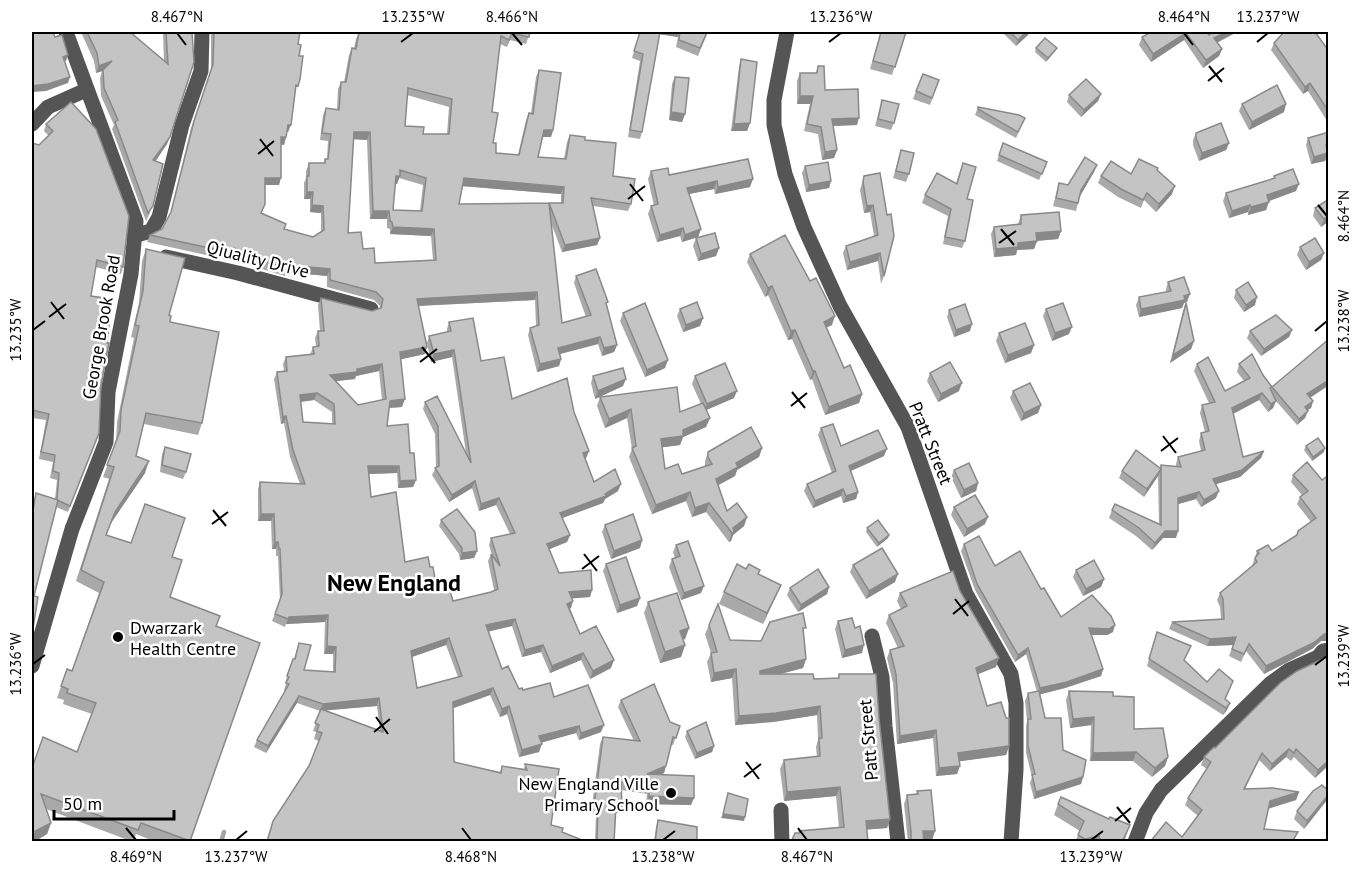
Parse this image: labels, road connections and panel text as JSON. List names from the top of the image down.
{
  "streets": {
    "street": [
      "Qiuality Drive",
      "George Brook Road",
      "Pratt Street",
      "Patt Street"
    ]
  },
  "crossings": [
    ["Qiuality Drive", "George Brook Road"]
  ],
  "districts": ["New England"],
  "places": ["Dwarzark Health Centre", "New England Ville Primary School"],
  "scale_bar": "50 m",
  "coordinates": [
    "8.467°N",
    "13.235°W",
    "8.466°N",
    "13.236°W",
    "8.464°N",
    "13.237°W",
    "13.238°W",
    "13.239°W",
    "8.469°N",
    "8.468°N"
  ]
}
